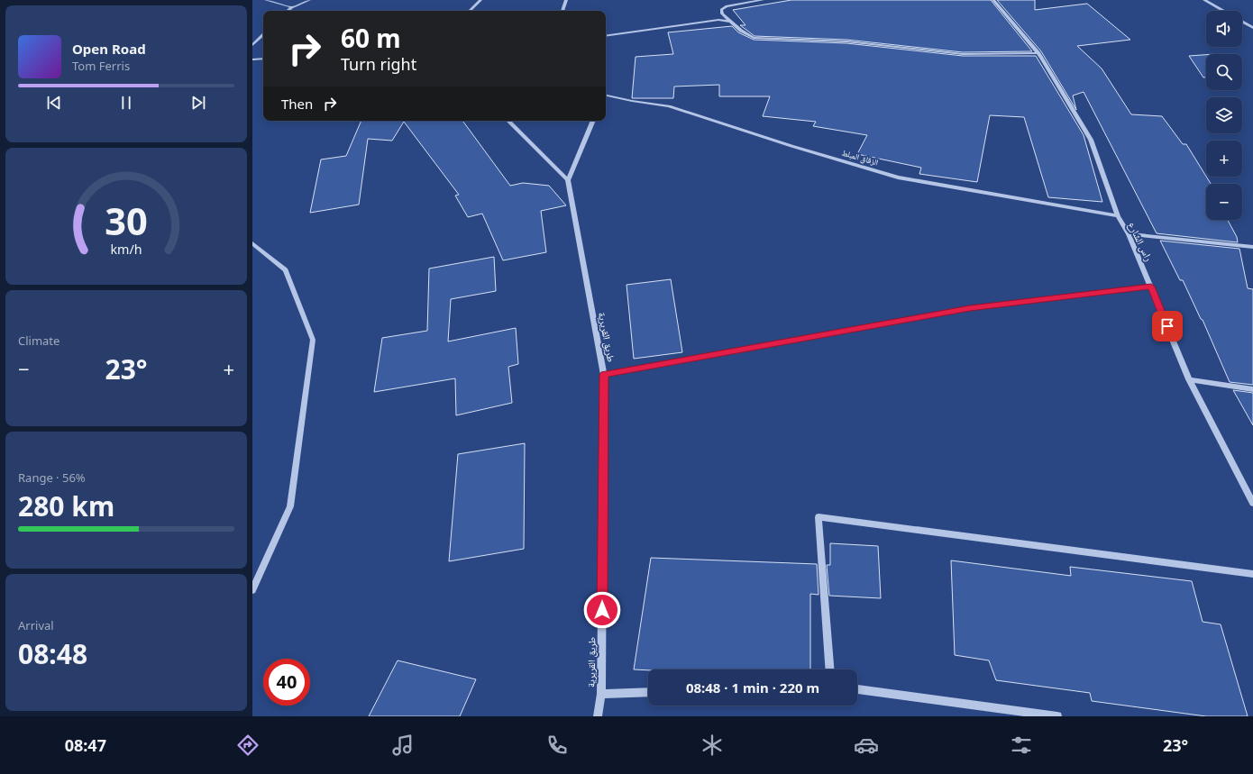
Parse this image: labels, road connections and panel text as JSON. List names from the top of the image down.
{
  "streets": {
    "street": ["الزقاق المبلط", "راس الشارع", "طريق القريرية"]
  },
  "crossings": [
    ["الزقاق المبلط", "راس الشارع"]
  ],
  "page": {
    "map_buttons": ["+", "−"],
    "turn": ["60 m", "Turn right"],
    "song": ["Open Road", "Tom Ferris"],
    "then": "Then",
    "tile": [
      "Climate",
      ["Range · 56%", "280 km"],
      ["Arrival", "08:48"]
    ],
    "heat": ["−", "23°", "+"],
    "limit": "40",
    "trip": "08:48 · 1 min · 220 m",
    "tabs": ["08:47", "23°"],
    "gauge": ["30", "km/h"]
  }
}
